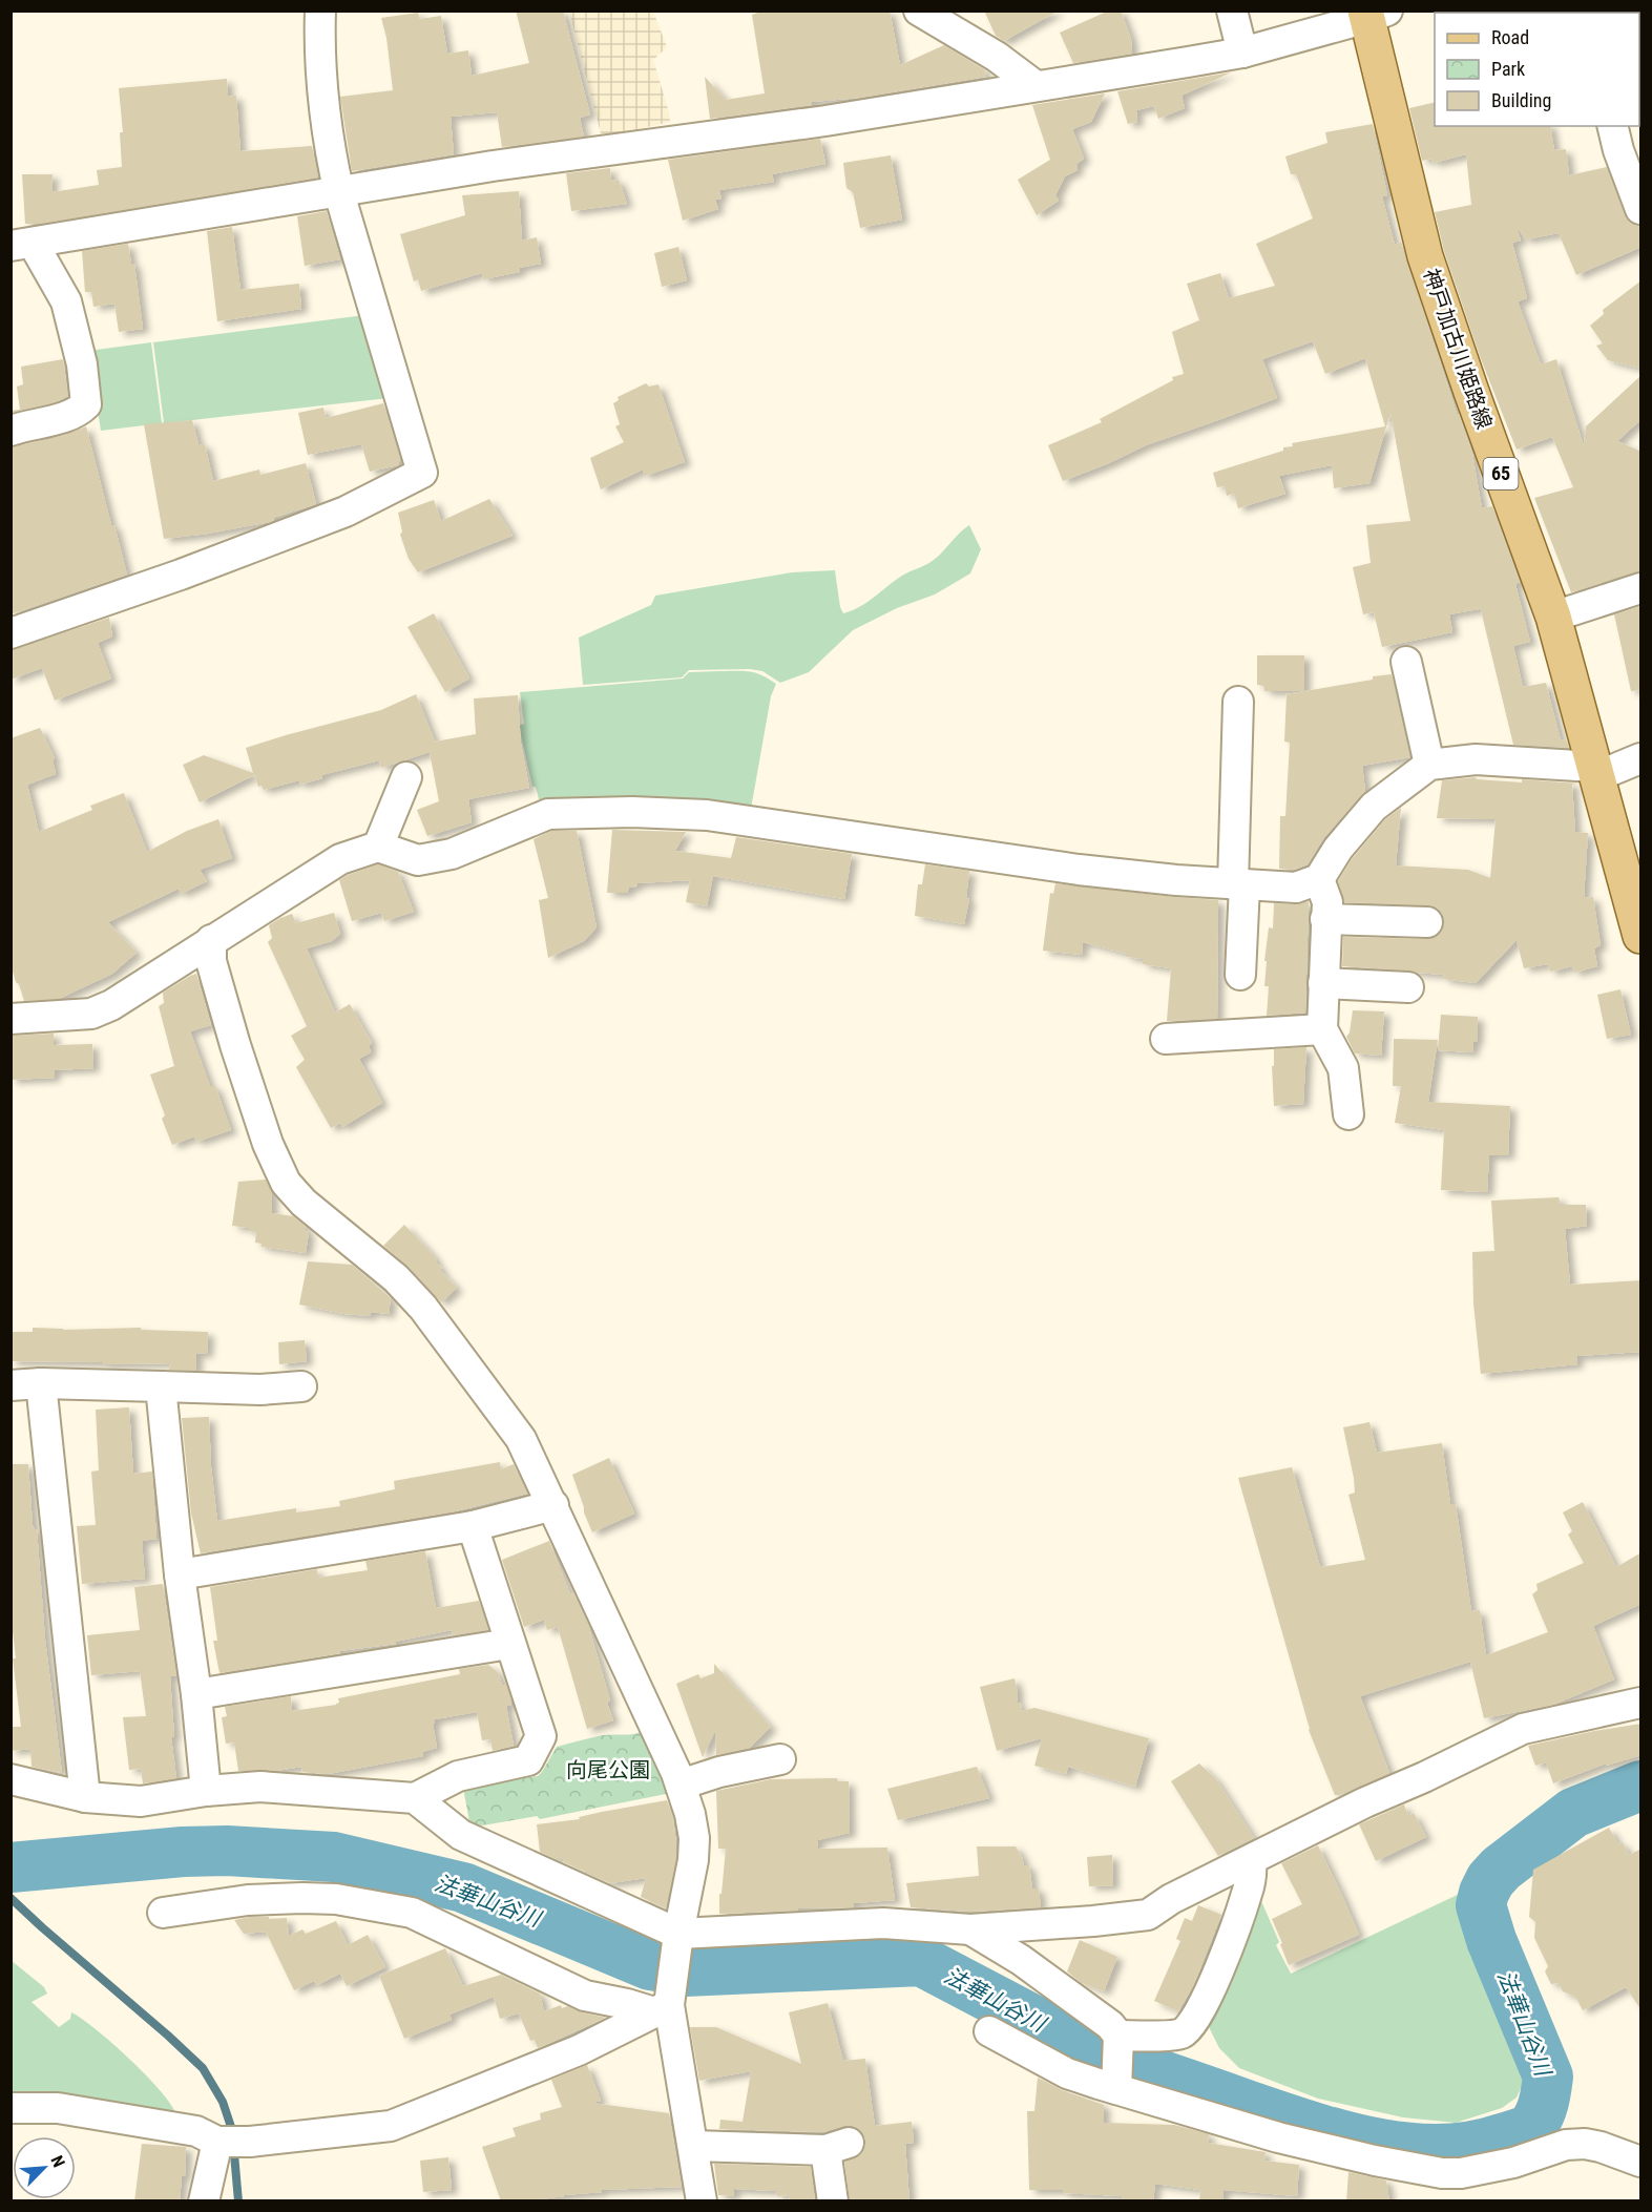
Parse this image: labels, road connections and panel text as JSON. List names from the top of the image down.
{
  "streets": {
    "main road": ["神戸加古川姫路線", "65"]
  },
  "water": ["法華山谷川"],
  "parks": ["向尾公園"],
  "legend": ["Road", "Park", "Building"],
  "north": "top right"
}
